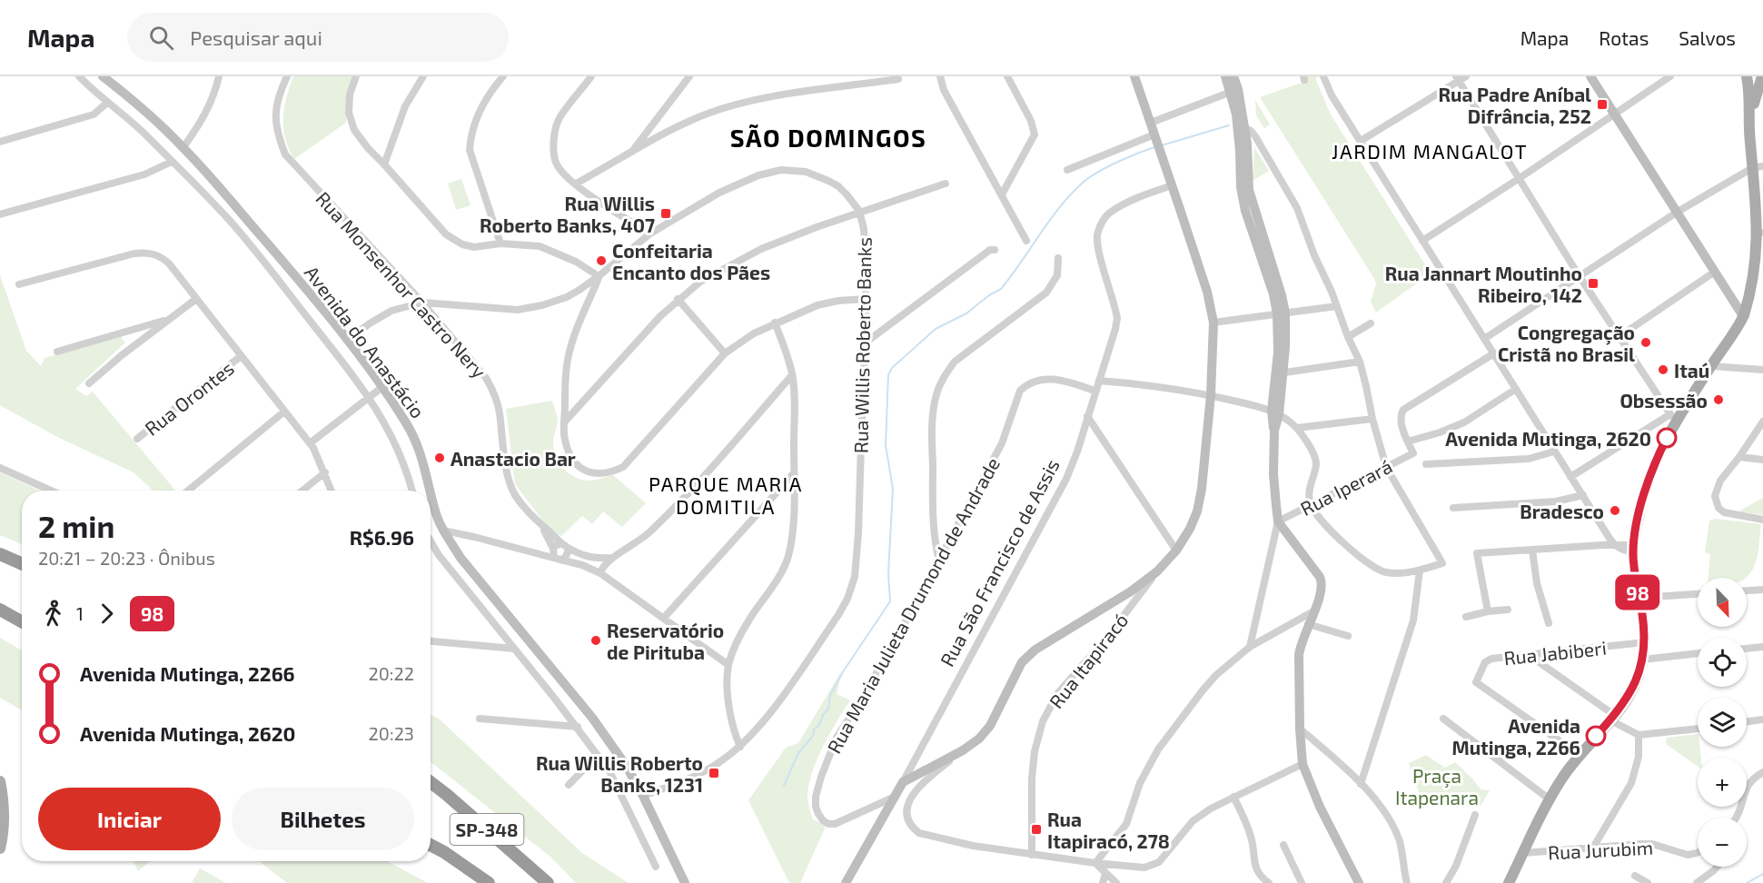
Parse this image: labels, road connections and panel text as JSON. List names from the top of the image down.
{
  "streets": {
    "highway": ["SP-348"],
    "main road": ["Avenida do Anastácio", "Rua São Francisco de Assis"],
    "street": [
      "Rua Monsenhor Castro Nery",
      "Rua Willis Roberto Banks",
      "Rua Orontes",
      "Rua Iperará",
      "Rua Maria Julieta Drumond de Andrade",
      "Rua Jabiberi",
      "Rua Itapiracó",
      "Rua Jurubim"
    ]
  },
  "crossings": [
    ["Rua Monsenhor Castro Nery", "Rua Willis Roberto Banks"],
    ["Avenida do Anastácio", "Rua Willis Roberto Banks"],
    ["Rua São Francisco de Assis", "Rua Maria Julieta Drumond de Andrade"]
  ],
  "districts": ["SÃO DOMINGOS", "JARDIM MANGALOT", "PARQUE MARIA DOMITILA"],
  "parks": ["Praça Itapenara"],
  "places": {
    "transit": [
      "Rua Padre Aníbal Difrância, 252",
      "Rua Willis Roberto Banks, 407",
      "Rua Jannart Moutinho Ribeiro, 142",
      "Rua Willis Roberto Banks, 1231",
      "Rua Itapiracó, 278"
    ],
    "other": [
      "Confeitaria Encanto dos Pães",
      "Congregação Cristã no Brasil",
      "Itaú",
      "Obsessão",
      "Avenida Mutinga, 2620",
      "Anastacio Bar",
      "Bradesco",
      "Reservatório de Pirituba",
      "Avenida Mutinga, 2266"
    ]
  },
  "lines": ["bus line 98"],
  "north": "bottom right",
  "page": {
    "header": "Mapa",
    "search": "Pesquisar aqui",
    "nav": ["Mapa", "Rotas", "Salvos"],
    "on_map": "98",
    "heading": ["2 min", "20:21 – 20:23 · Ônibus", "R$6.96"],
    "map_buttons": ["+", "−"],
    "legs": ["1", "98"],
    "list": [
      {
        "name": "Avenida Mutinga, 2266",
        "value": "20:22"
      },
      {
        "name": "Avenida Mutinga, 2620",
        "value": "20:23"
      }
    ],
    "buttons": ["Iniciar", "Bilhetes"]
  }
}
